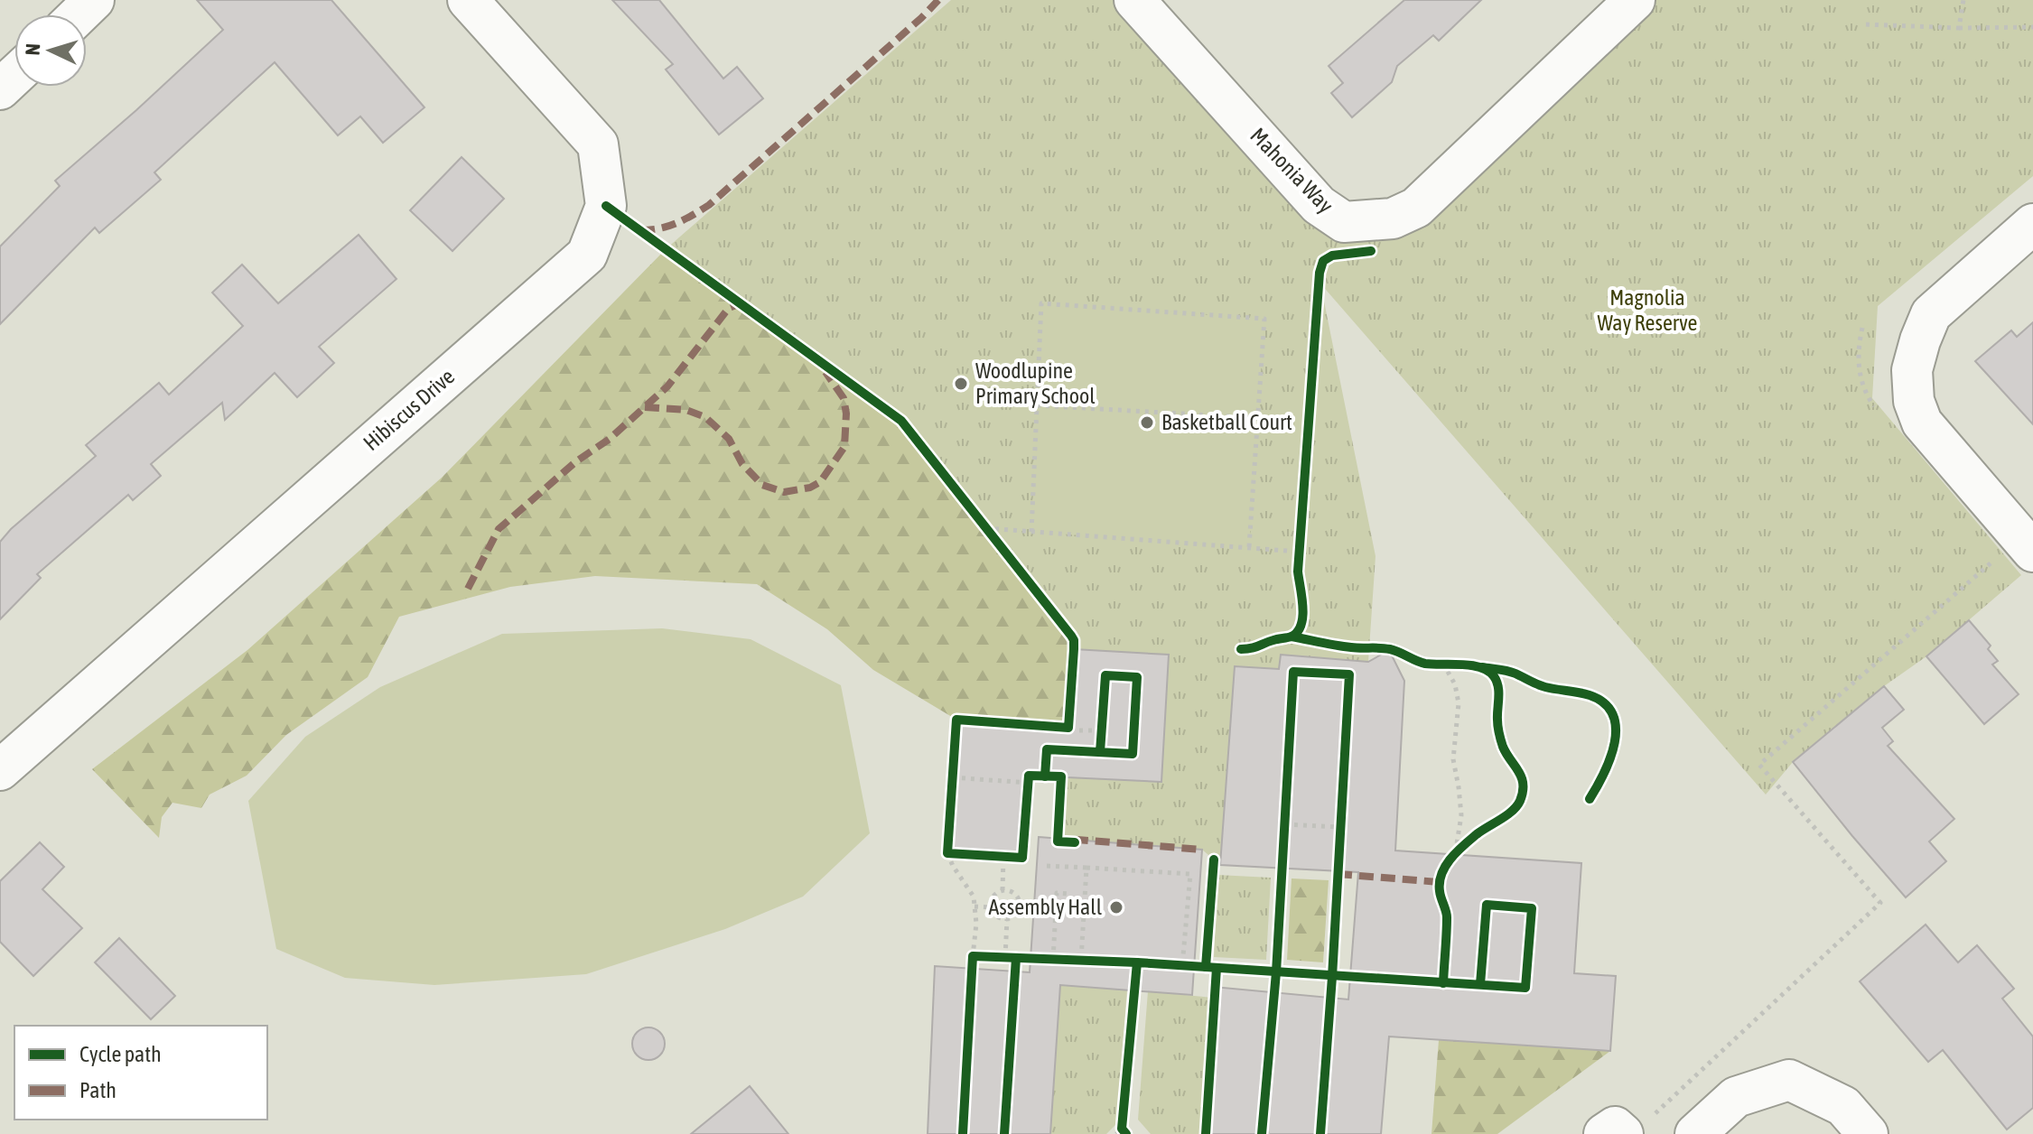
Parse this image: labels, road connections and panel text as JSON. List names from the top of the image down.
{
  "streets": {
    "street": ["Mahonia Way", "Hibiscus Drive"]
  },
  "parks": ["Magnolia Way Reserve"],
  "places": ["Woodlupine Primary School", "Basketball Court", "Assembly Hall"],
  "legend": ["Cycle path", "Path"],
  "north": "left"
}
